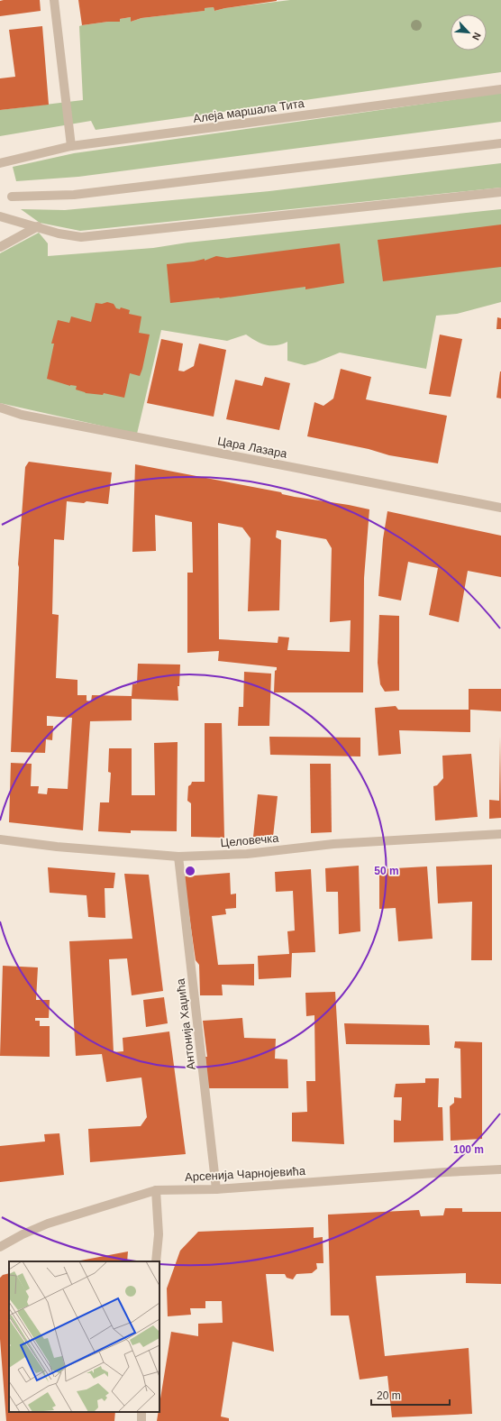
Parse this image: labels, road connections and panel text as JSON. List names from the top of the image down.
{
  "streets": {
    "street": [
      "Алеја маршала Тита",
      "Цара Лазара",
      "Целовечка",
      "Антонија Хаџића",
      "Арсенија Чарнојевића"
    ]
  },
  "crossings": [
    ["Целовечка", "Антонија Хаџића"],
    ["Антонија Хаџића", "Арсенија Чарнојевића"]
  ],
  "scale_bar": "20 m",
  "north": "bottom right",
  "rings": ["50 m", "100 m"]
}
